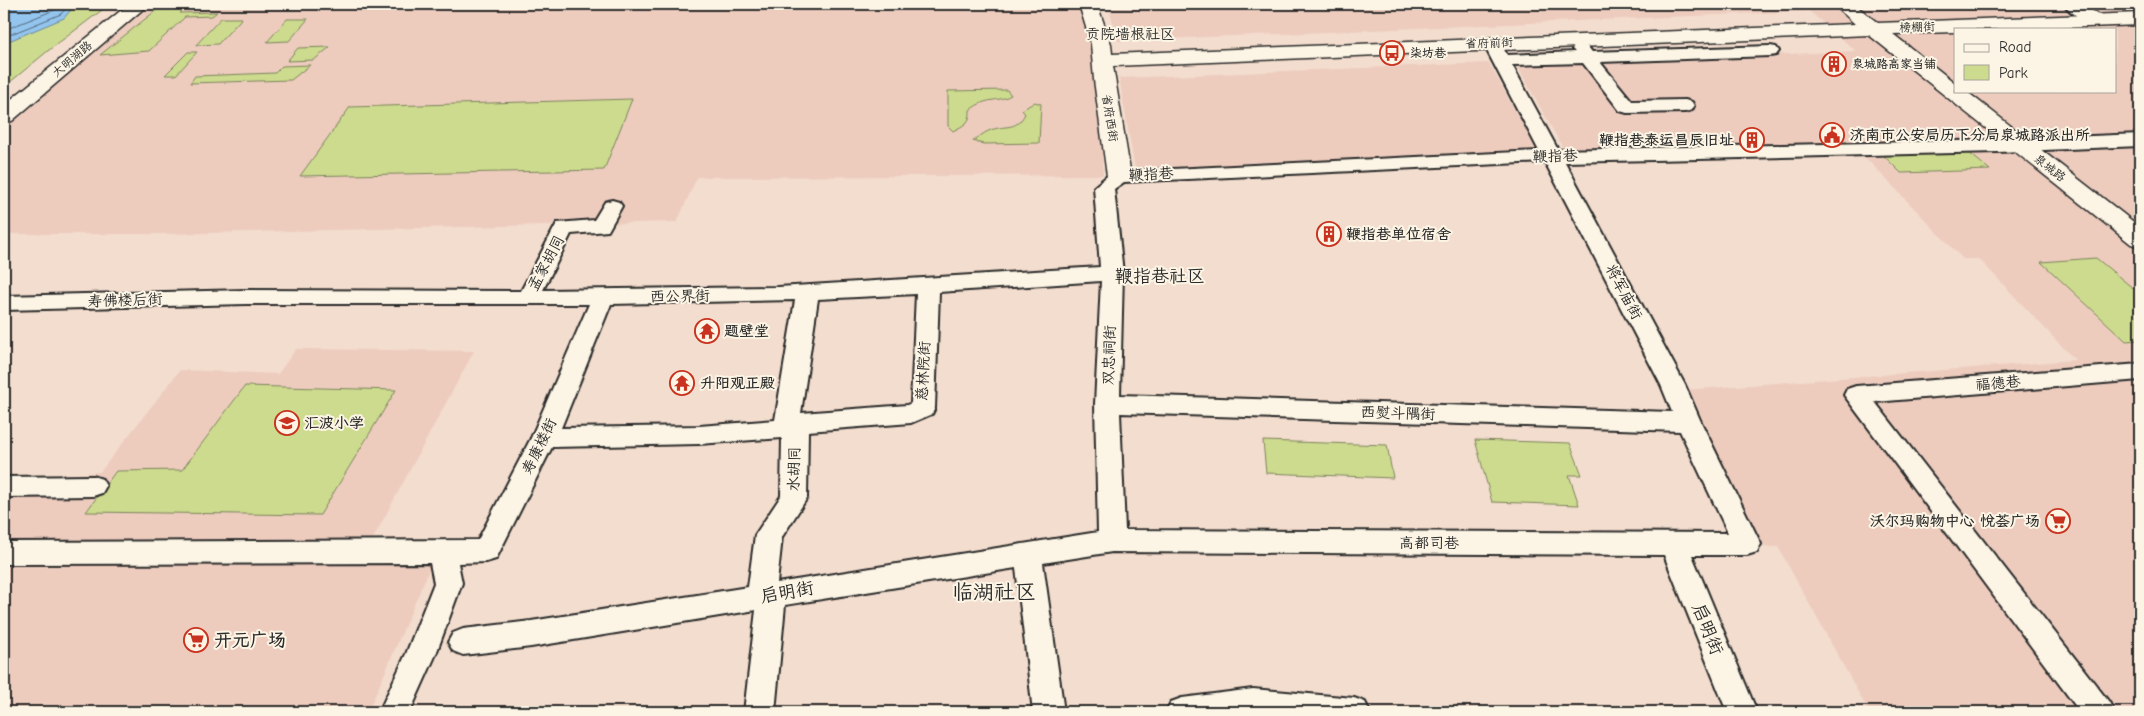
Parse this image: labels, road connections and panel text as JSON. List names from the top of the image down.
{
  "streets": {
    "street": [
      "榜棚街",
      "省府前街",
      "大明湖路",
      "省府西街",
      "鞭指巷",
      "泉城路",
      "孟家胡同",
      "将军庙街",
      "西公界街",
      "寿佛楼后街",
      "双忠祠街",
      "慈林院街",
      "福德巷",
      "西熨斗隅街",
      "寿康楼街",
      "水胡同",
      "高都司巷",
      "启明街"
    ]
  },
  "crossings": [
    ["榜棚街", "省府前街"],
    ["榜棚街", "泉城路"],
    ["省府前街", "省府西街"],
    ["省府前街", "泉城路"],
    ["省府前街", "将军庙街"],
    ["省府西街", "鞭指巷"],
    ["省府西街", "双忠祠街"],
    ["鞭指巷", "泉城路"],
    ["鞭指巷", "将军庙街"],
    ["鞭指巷", "双忠祠街"],
    ["孟家胡同", "西公界街"],
    ["将军庙街", "西熨斗隅街"],
    ["将军庙街", "高都司巷"],
    ["西公界街", "寿佛楼后街"],
    ["西公界街", "双忠祠街"],
    ["西公界街", "慈林院街"],
    ["西公界街", "寿康楼街"],
    ["双忠祠街", "西熨斗隅街"],
    ["双忠祠街", "高都司巷"],
    ["双忠祠街", "启明街"],
    ["慈林院街", "寿康楼街"],
    ["慈林院街", "水胡同"],
    ["水胡同", "启明街"],
    ["高都司巷", "启明街"]
  ],
  "districts": ["贡院墙根社区", "鞭指巷社区", "临湖社区"],
  "places": {
    "bus stop": ["柒坊巷"],
    "building": ["泉城路高家当铺", "鞭指巷泰运昌辰旧址", "鞭指巷单位宿舍"],
    "public building": ["济南市公安局历下分局泉城路派出所"],
    "temple": ["题壁堂", "升阳观正殿"],
    "school or university": ["汇波小学"],
    "supermarket": ["沃尔玛购物中心 悦荟广场", "开元广场"]
  },
  "legend": ["Road", "Park"]
}
